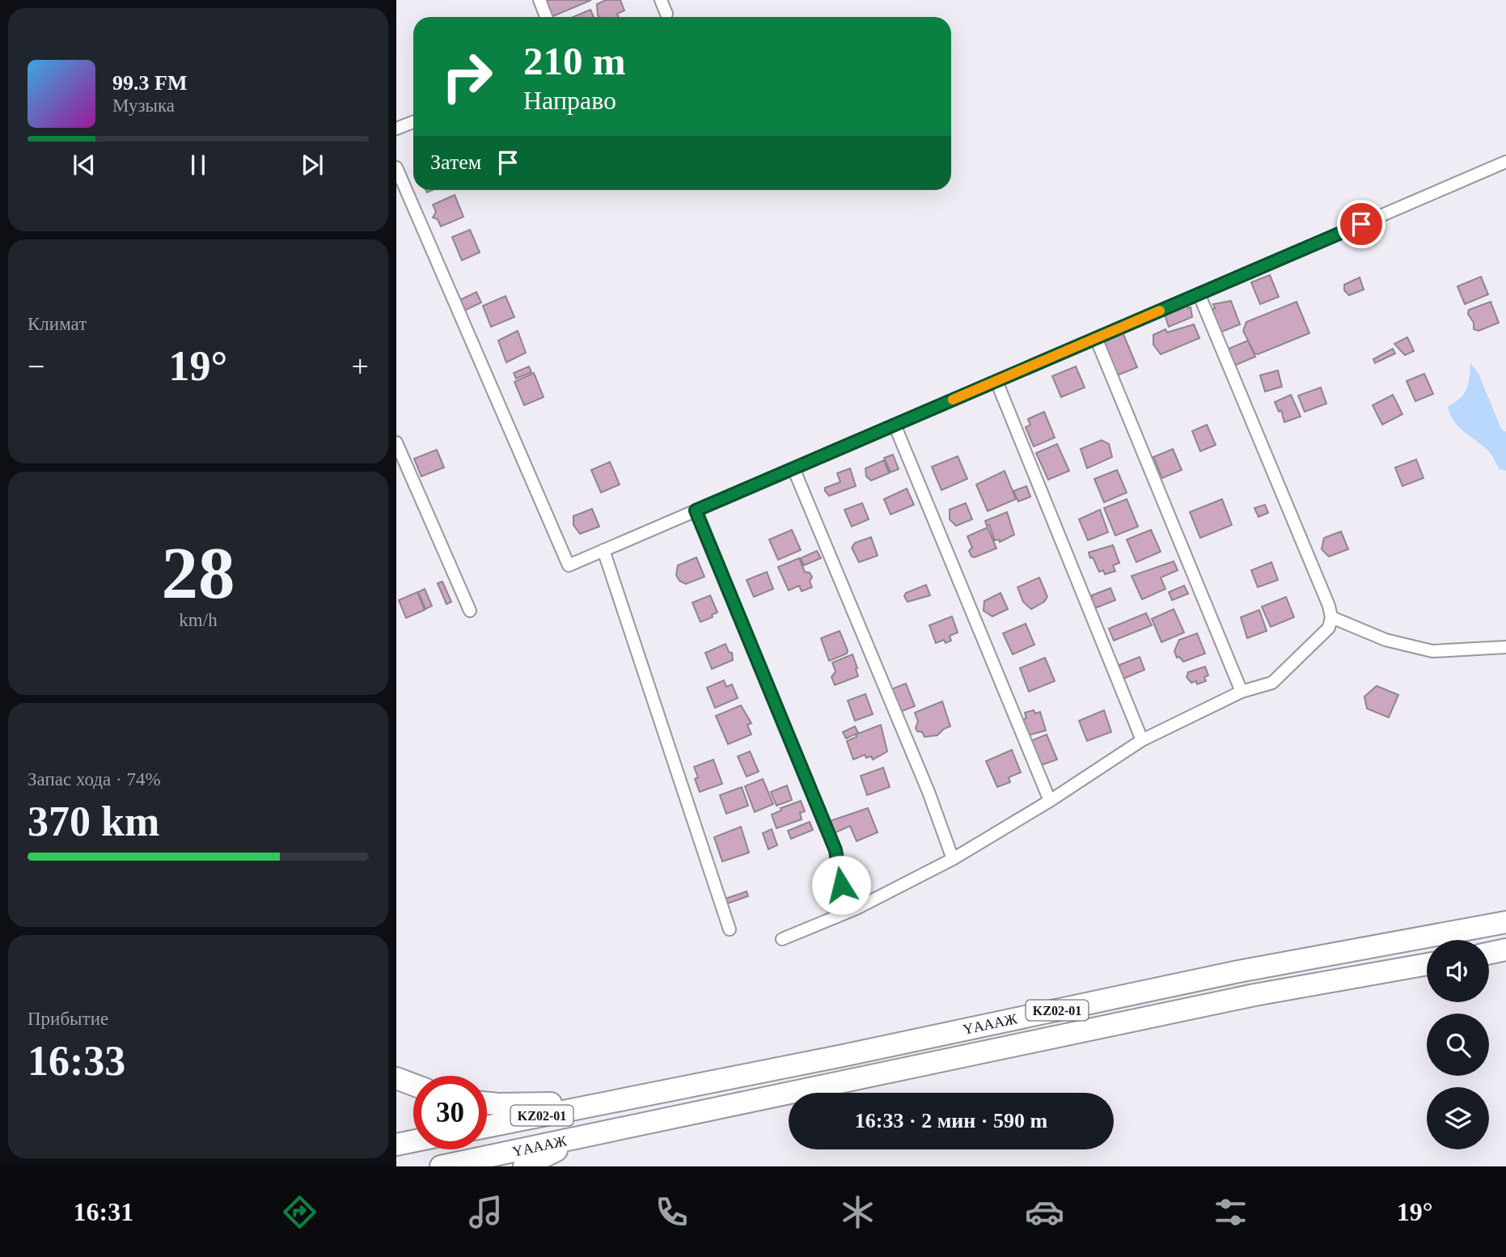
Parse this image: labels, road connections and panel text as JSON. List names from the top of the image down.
{
  "streets": {
    "highway": ["KZ02-01", "ҮАААЖ"]
  },
  "page": {
    "turn": ["210 m", "Направо"],
    "song": ["99.3 FM", "Музыка"],
    "then": "Затем",
    "tile": [
      "Климат",
      ["28", "km/h"],
      ["Запас хода · 74%", "370 km"],
      ["Прибытие", "16:33"]
    ],
    "heat": ["−", "19°", "+"],
    "limit": "30",
    "trip": "16:33 · 2 мин · 590 m",
    "tabs": ["16:31", "19°"]
  }
}
